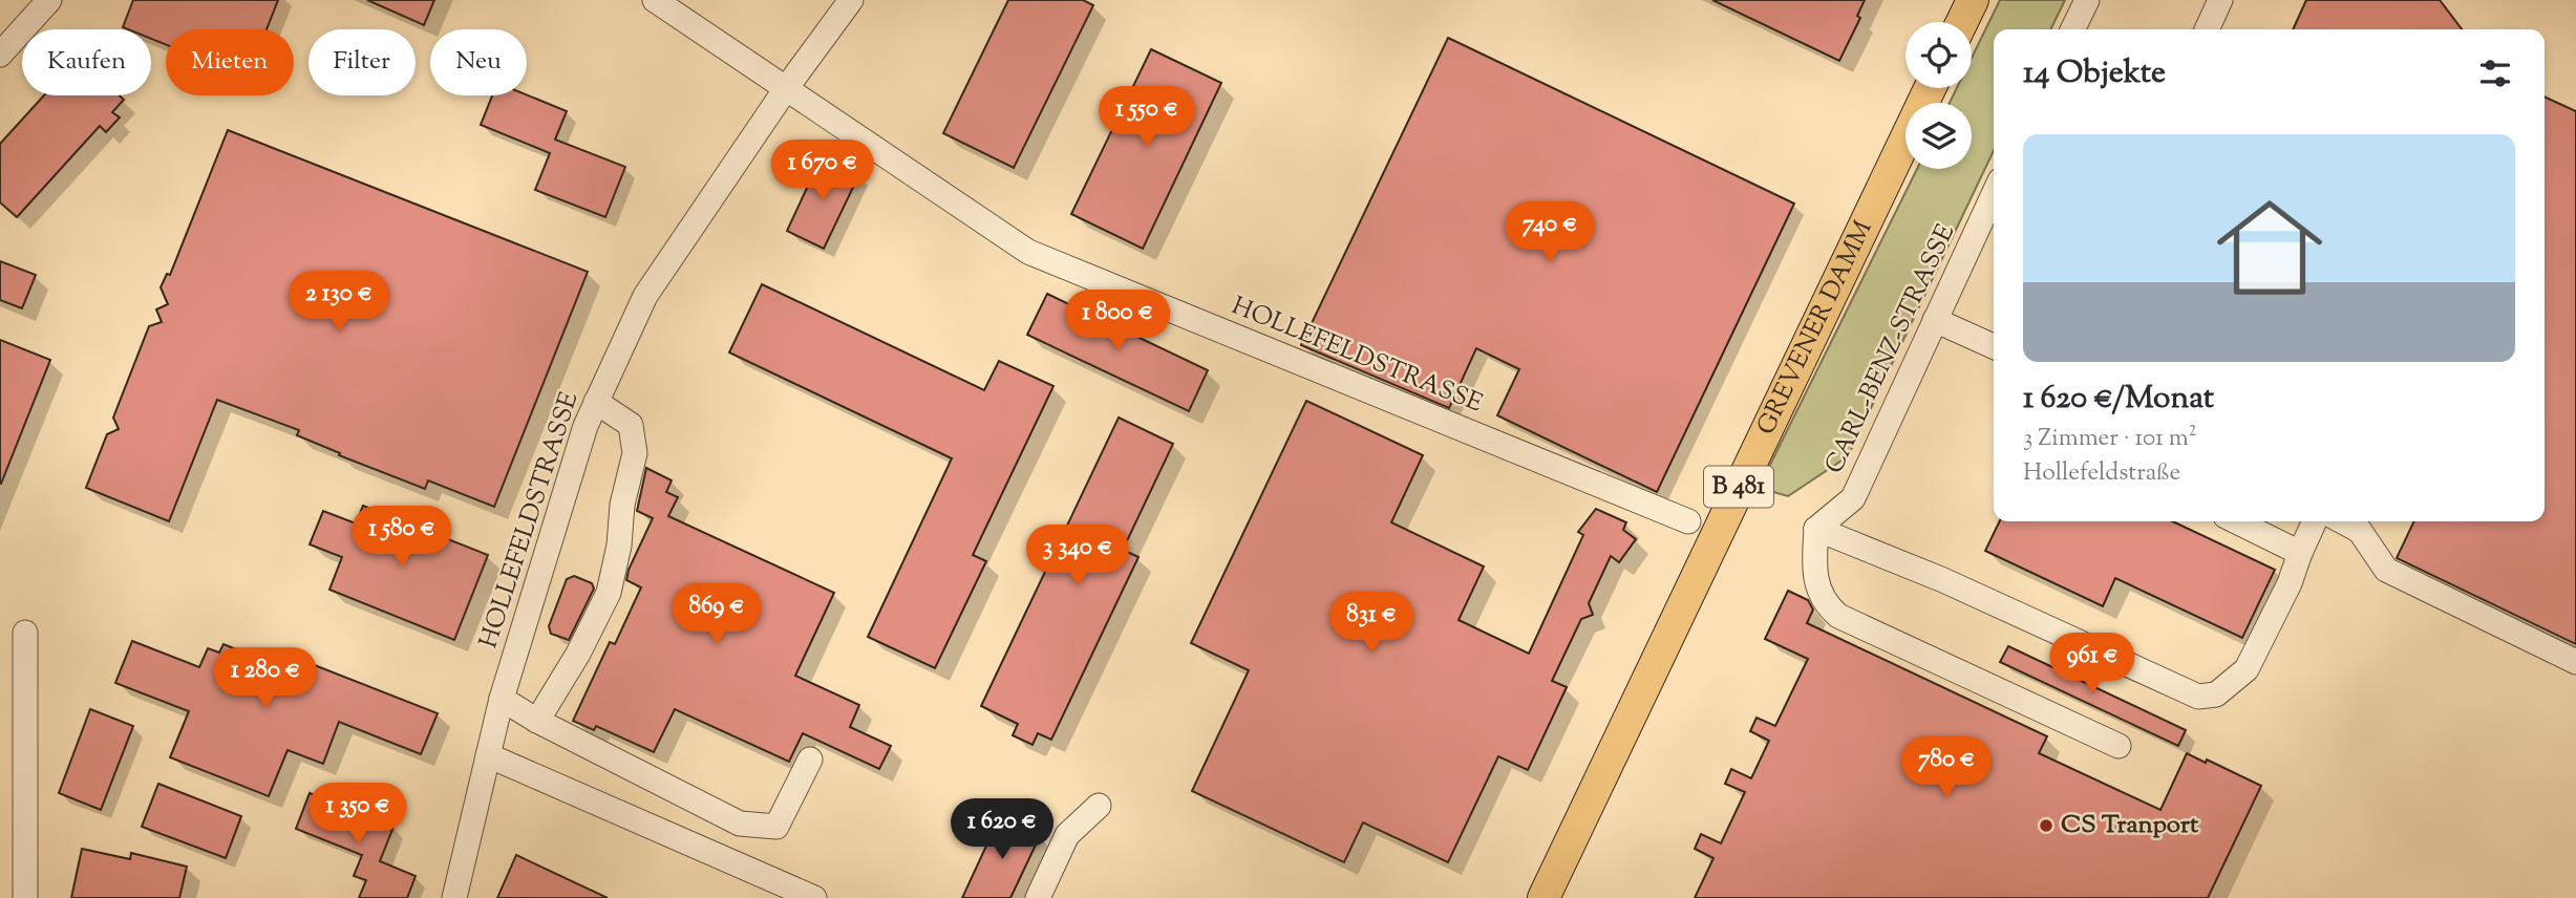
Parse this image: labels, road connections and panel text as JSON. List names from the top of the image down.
{
  "streets": {
    "main road": ["GREVENER DAMM", "B 481"],
    "street": ["CARL-BENZ-STRASSE", "HOLLEFELDSTRASSE"]
  },
  "places": ["CS Tranport"],
  "page": {
    "chip": [
      "Kaufen",
      "Mieten",
      "Filter",
      "Neu"
    ],
    "heading": "14 Objekte",
    "price": [
      "1 550 €",
      "1 670 €",
      "740 €",
      "2 130 €",
      "1 800 €",
      "1 580 €",
      "3 340 €",
      "869 €",
      "831 €",
      "961 €",
      "1 280 €",
      "780 €",
      "1 350 €",
      "1 620 €"
    ],
    "list": [
      {
        "name": "1 620 €/Monat",
        "note": "3 Zimmer · 101 m² · Hollefeldstraße"
      }
    ]
  }
}
